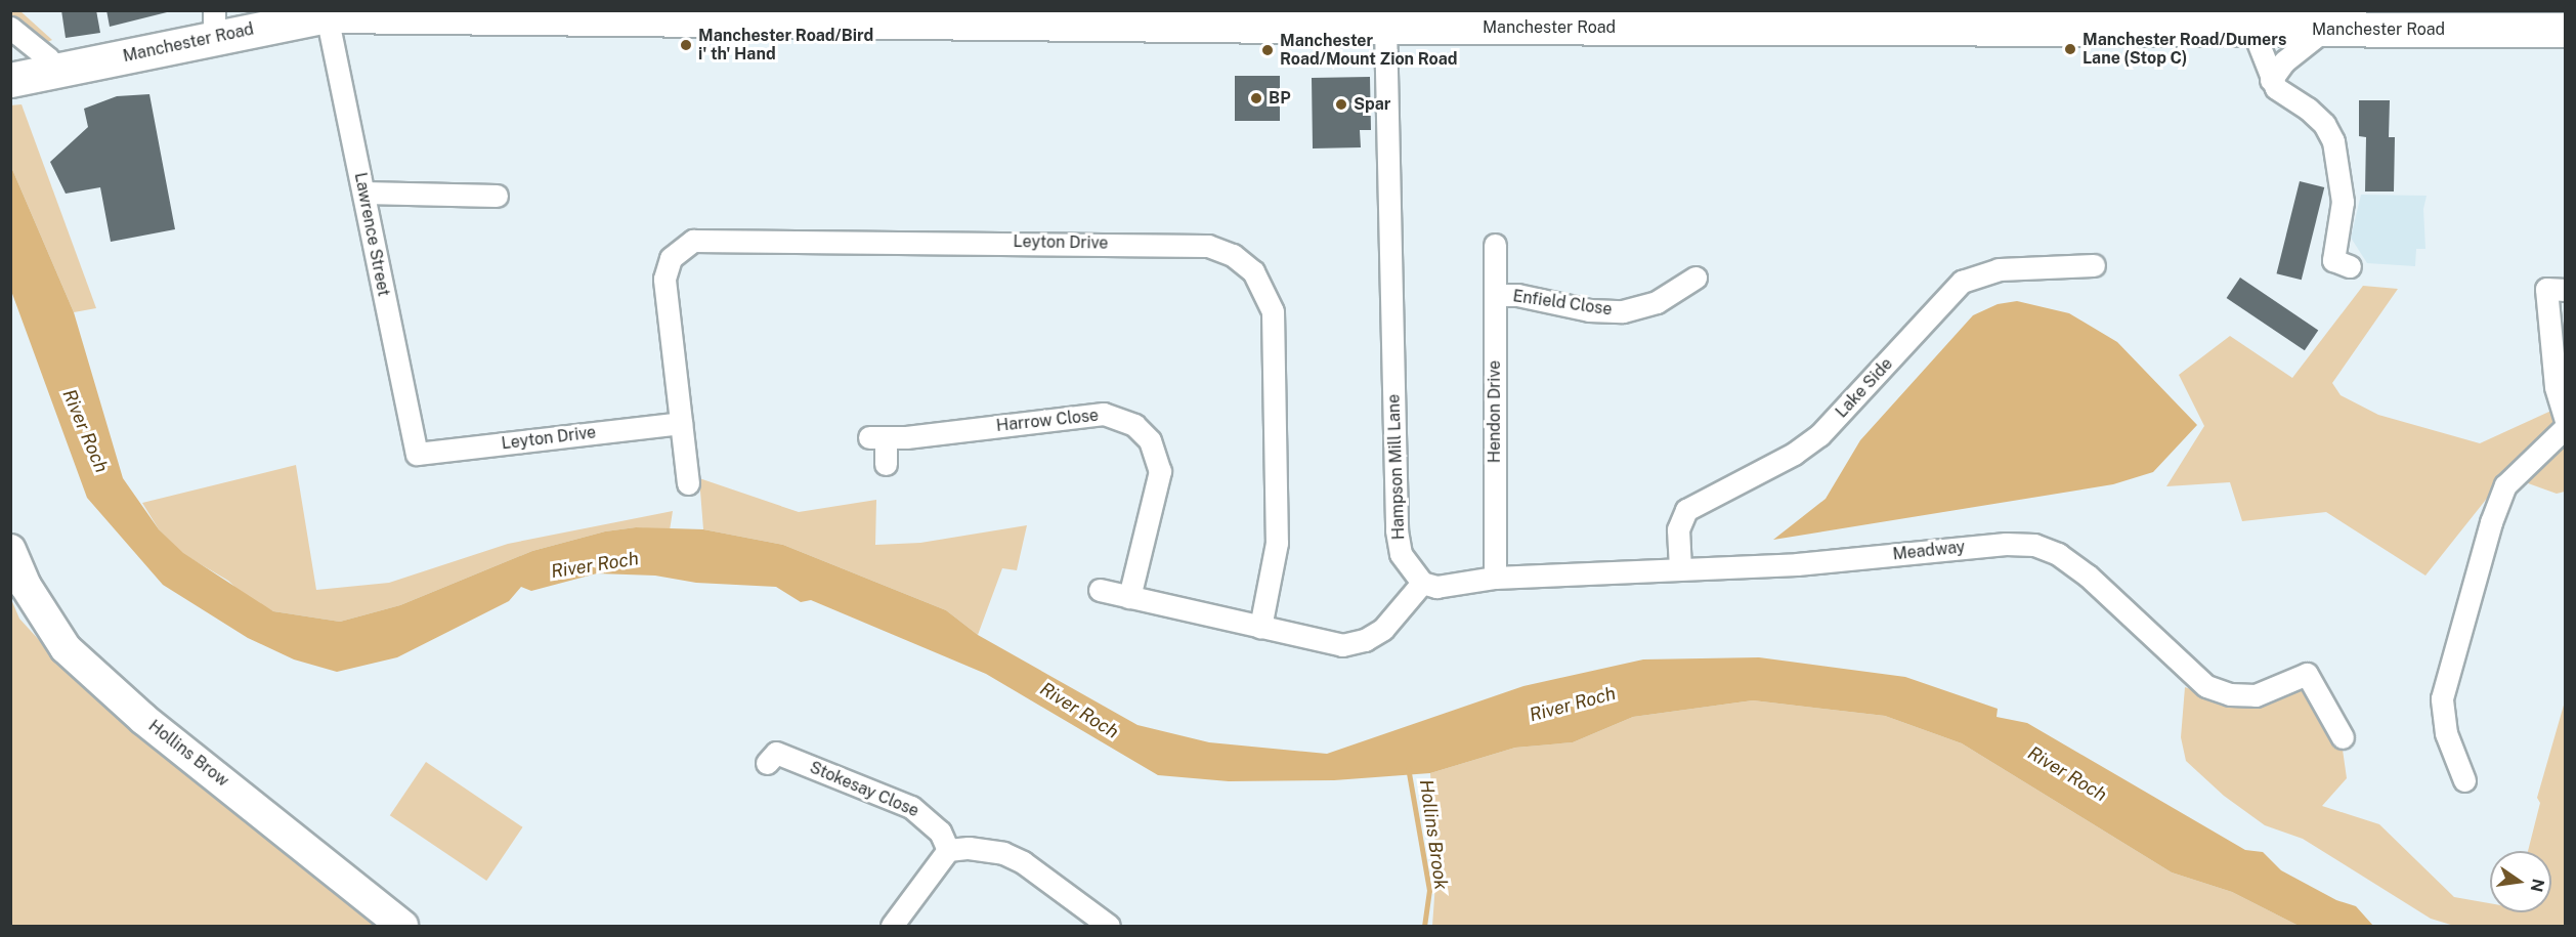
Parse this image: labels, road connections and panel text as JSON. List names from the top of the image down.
{
  "streets": {
    "highway": ["Manchester Road"],
    "street": [
      "Lawrence Street",
      "Leyton Drive",
      "Enfield Close",
      "Lake Side",
      "Hendon Drive",
      "Harrow Close",
      "Hampson Mill Lane",
      "Meadway",
      "Hollins Brow",
      "Stokesay Close"
    ]
  },
  "crossings": [
    ["Manchester Road", "Lawrence Street"],
    ["Manchester Road", "Hampson Mill Lane"],
    ["Lawrence Street", "Leyton Drive"],
    ["Enfield Close", "Hendon Drive"],
    ["Lake Side", "Meadway"],
    ["Hendon Drive", "Meadway"],
    ["Hampson Mill Lane", "Meadway"]
  ],
  "water": ["River Roch", "Hollins Brook"],
  "places": [
    "Manchester Road/Bird i' th' Hand",
    "Manchester Road/Dumers Lane (Stop C)",
    "Manchester Road/Mount Zion Road",
    "BP",
    "Spar"
  ],
  "north": "right"
}
